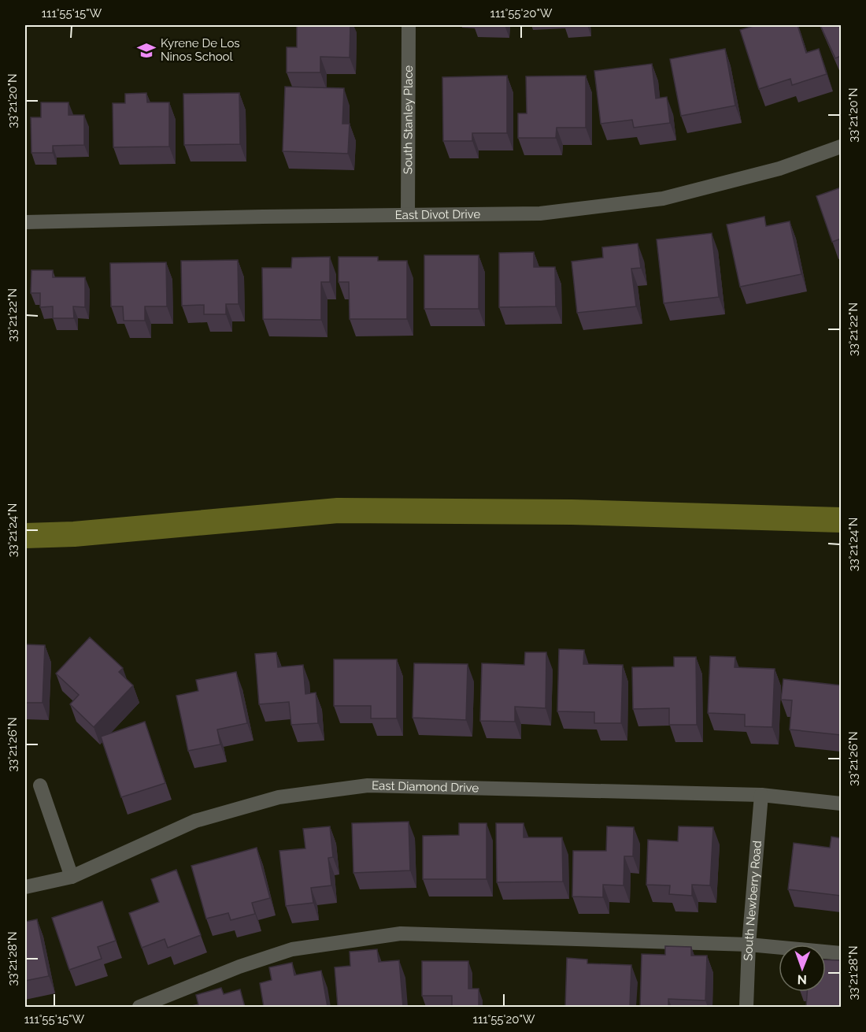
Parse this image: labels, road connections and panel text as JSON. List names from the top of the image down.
{
  "streets": {
    "street": [
      "South Stanley Place",
      "East Divot Drive",
      "East Diamond Drive",
      "South Newberry Road"
    ]
  },
  "crossings": [
    ["South Stanley Place", "East Divot Drive"],
    ["East Diamond Drive", "South Newberry Road"]
  ],
  "places": {
    "school or university": ["Kyrene De Los Ninos School"]
  },
  "north": "bottom",
  "coordinates": [
    "111°55'15\"W",
    "111°55'20\"W",
    "33°21'20\"N",
    "33°21'22\"N",
    "33°21'24\"N",
    "33°21'26\"N",
    "33°21'28\"N"
  ]
}
